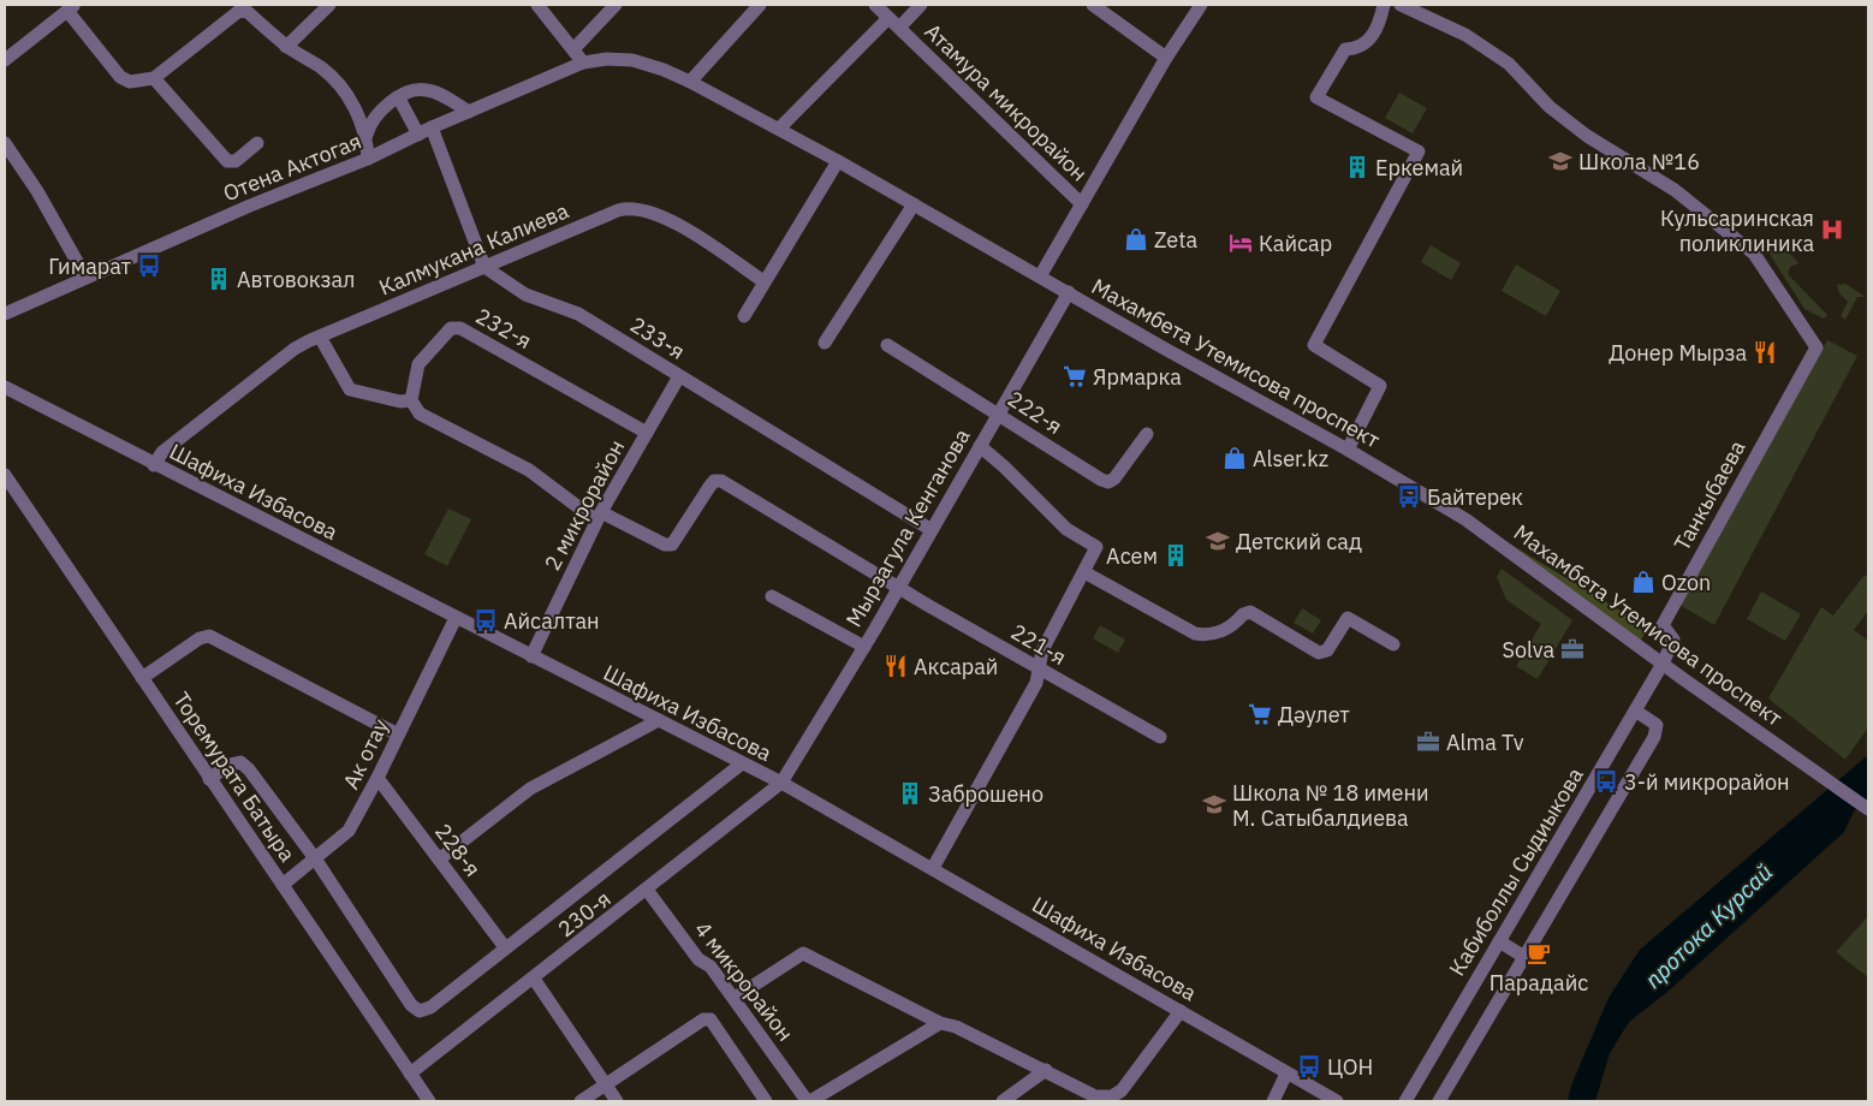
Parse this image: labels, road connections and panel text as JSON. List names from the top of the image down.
{
  "streets": {
    "street": [
      "Атамура микрорайон",
      "Отена Актогая",
      "Калмукана Калиева",
      "232-я",
      "233-я",
      "Махамбета Утемисова проспект",
      "222-я",
      "Шафиха Избасова",
      "Танкыбаева",
      "2 микрорайон",
      "Мырзагула Кенганова",
      "221-я",
      "Ак отау",
      "Торемурата Батыра",
      "228-я",
      "Кабиболлы Сыдиыкова",
      "230-я",
      "4 микрорайон"
    ]
  },
  "crossings": [
    ["Отена Актогая", "Махамбета Утемисова проспект"],
    ["Калмукана Калиева", "233-я"],
    ["Калмукана Калиева", "Шафиха Избасова"],
    ["232-я", "2 микрорайон"],
    ["233-я", "2 микрорайон"],
    ["233-я", "Мырзагула Кенганова"],
    ["Махамбета Утемисова проспект", "Танкыбаева"],
    ["Махамбета Утемисова проспект", "Мырзагула Кенганова"],
    ["Махамбета Утемисова проспект", "Кабиболлы Сыдиыкова"],
    ["222-я", "Мырзагула Кенганова"],
    ["Шафиха Избасова", "2 микрорайон"],
    ["Шафиха Избасова", "Мырзагула Кенганова"],
    ["Шафиха Избасова", "Ак отау"],
    ["Шафиха Избасова", "230-я"],
    ["Танкыбаева", "Кабиболлы Сыдиыкова"],
    ["Мырзагула Кенганова", "221-я"],
    ["Мырзагула Кенганова", "230-я"],
    ["Ак отау", "Торемурата Батыра"],
    ["Ак отау", "228-я"],
    ["Ак отау", "230-я"],
    ["Торемурата Батыра", "230-я"],
    ["228-я", "230-я"],
    ["230-я", "4 микрорайон"]
  ],
  "water": ["протока Курсай"],
  "places": {
    "school or university": ["Школа №16", "Детский сад", "Школа № 18 имени М. Сатыбалдиева"],
    "building": [
      "Еркемай",
      "Автовокзал",
      "Асем",
      "Заброшено"
    ],
    "hospital": ["Кульсаринская поликлиника"],
    "shop": ["Zeta", "Alser.kz", "Ozon"],
    "hotel": ["Кайсар"],
    "bus stop": [
      "Гимарат",
      "Байтерек",
      "Айсалтан",
      "3-й микрорайон",
      "ЦОН"
    ],
    "restaurant": ["Донер Мырза", "Аксарай"],
    "supermarket": ["Ярмарка", "Дәулет"],
    "office": ["Solva", "Alma Tv"],
    "cafe": ["Парадайс"]
  }
}
